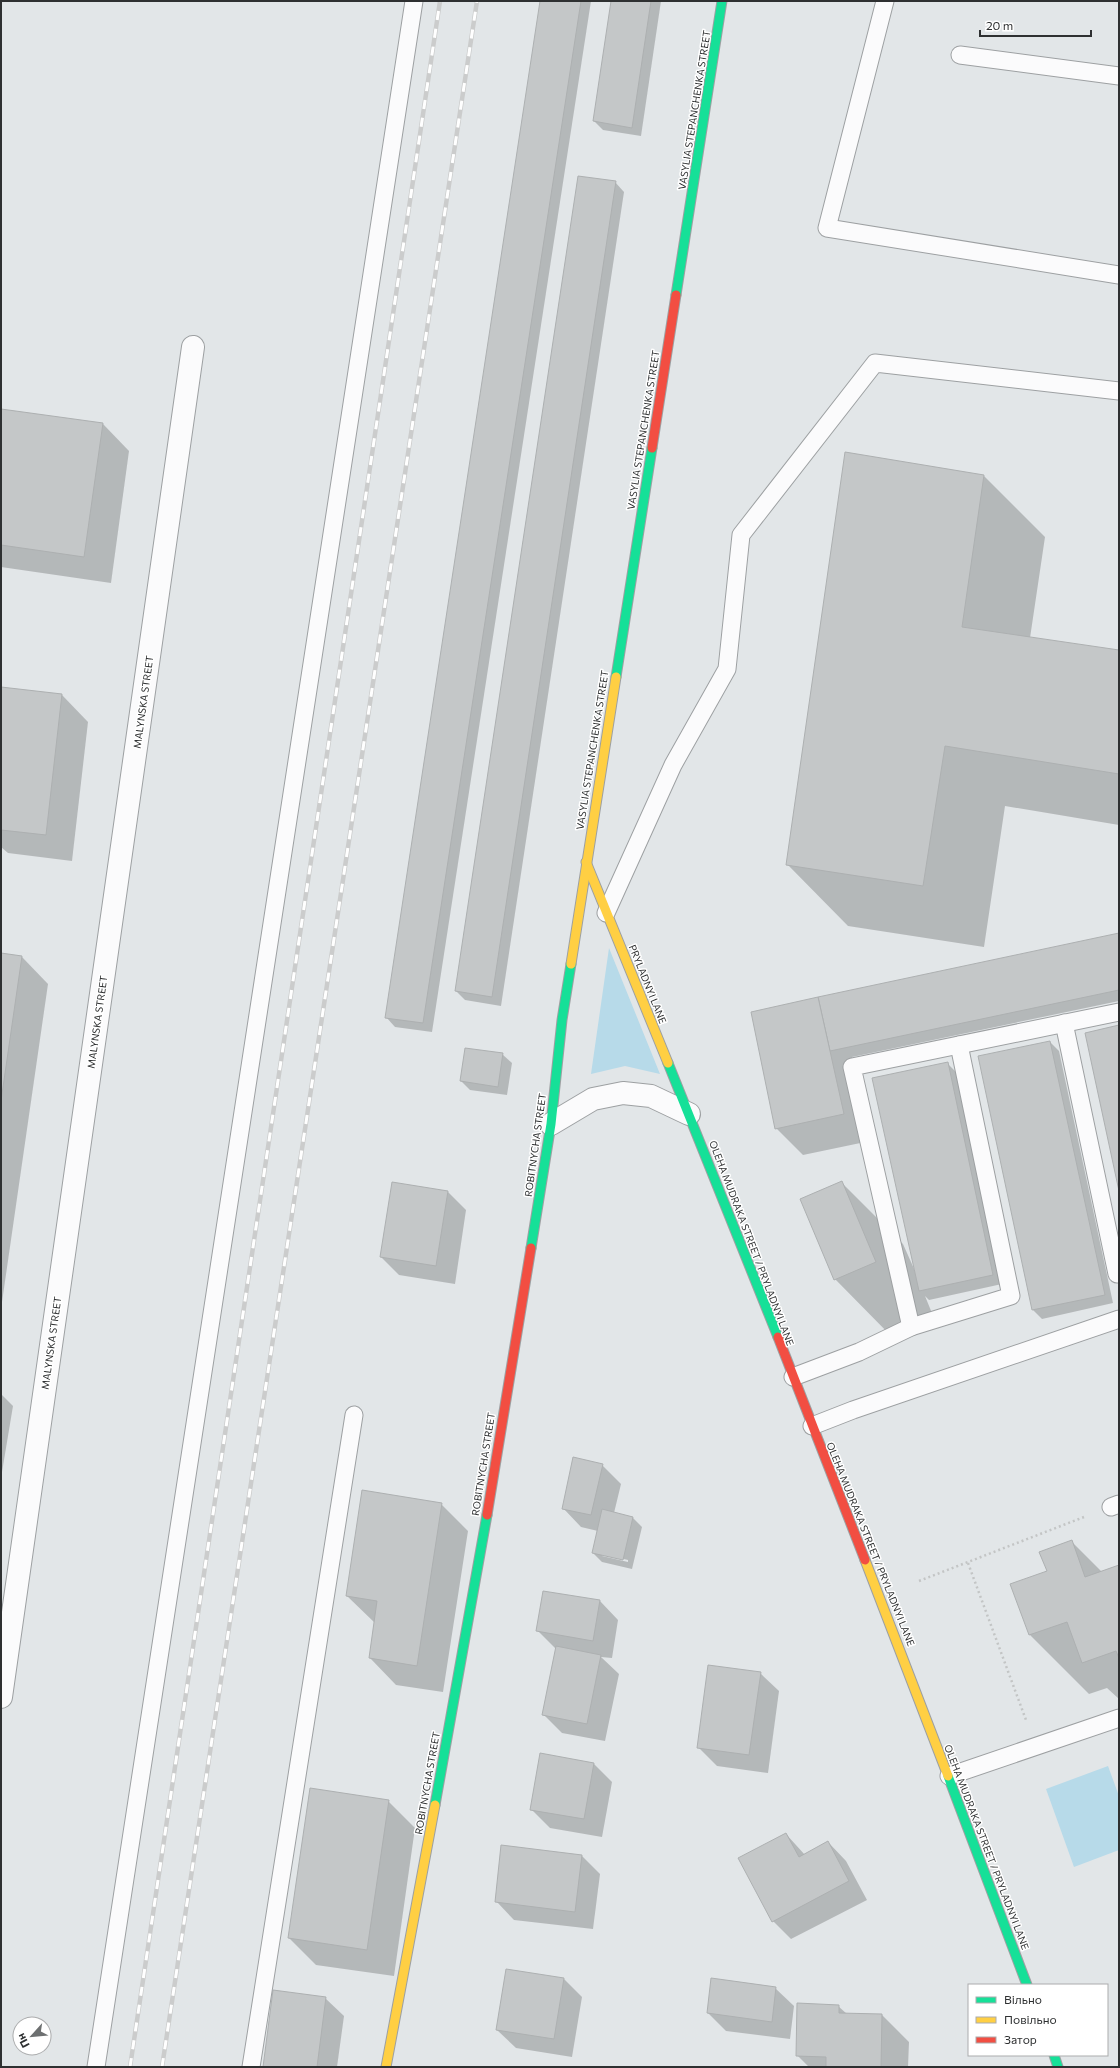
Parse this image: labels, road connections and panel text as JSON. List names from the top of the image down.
{
  "streets": {
    "street": [
      "VASYLIA STEPANCHENKA STREET",
      "MALYNSKA STREET",
      "PRYLADNYI LANE",
      "ROBITNYCHA STREET",
      "OLEHA MUDRAKA STREET / PRYLADNYI LANE"
    ]
  },
  "crossings": [
    ["VASYLIA STEPANCHENKA STREET", "PRYLADNYI LANE"],
    ["VASYLIA STEPANCHENKA STREET", "ROBITNYCHA STREET"],
    ["PRYLADNYI LANE", "ROBITNYCHA STREET"],
    ["PRYLADNYI LANE", "OLEHA MUDRAKA STREET / PRYLADNYI LANE"]
  ],
  "legend": ["Вільно", "Повільно", "Затор"],
  "scale_bar": "20 m",
  "north": "bottom left"
}
